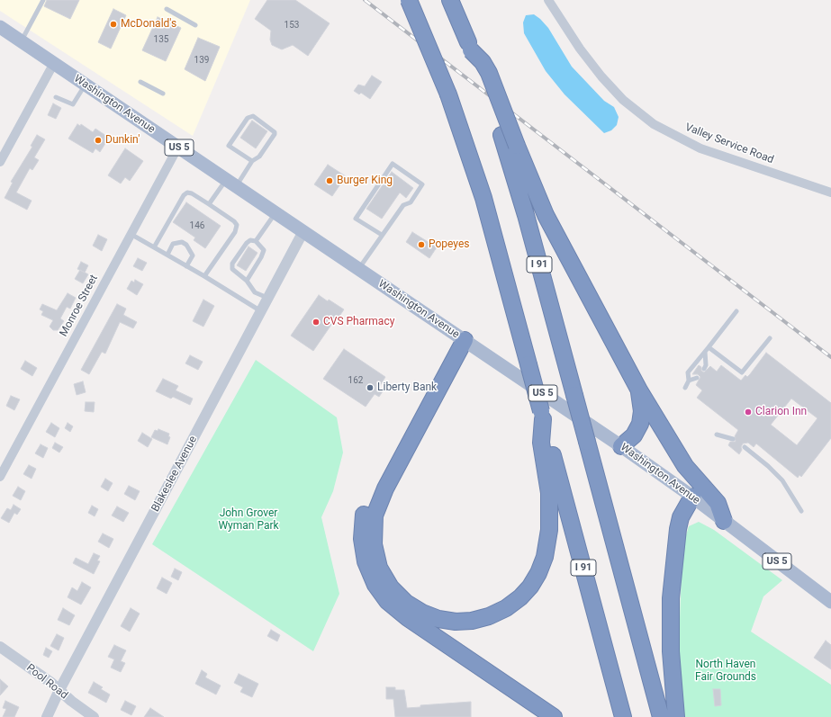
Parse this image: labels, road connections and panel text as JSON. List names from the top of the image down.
{
  "streets": {
    "highway": ["I 91"],
    "main road": ["Washington Avenue", "US 5"],
    "street": [
      "Valley Service Road",
      "Monroe Street",
      "Blakeslee Avenue",
      "Pool Road"
    ]
  },
  "crossings": [
    ["Washington Avenue", "Monroe Street"],
    ["Washington Avenue", "Blakeslee Avenue"],
    ["Blakeslee Avenue", "Pool Road"]
  ],
  "parks": ["John Grover Wyman Park", "North Haven Fair Grounds"],
  "places": [
    "McDonald's",
    "Dunkin'",
    "Burger King",
    "Popeyes",
    "CVS Pharmacy",
    "Liberty Bank",
    "Clarion Inn"
  ],
  "house_numbers": [
    "153",
    "135",
    "139",
    "146",
    "162"
  ]
}
